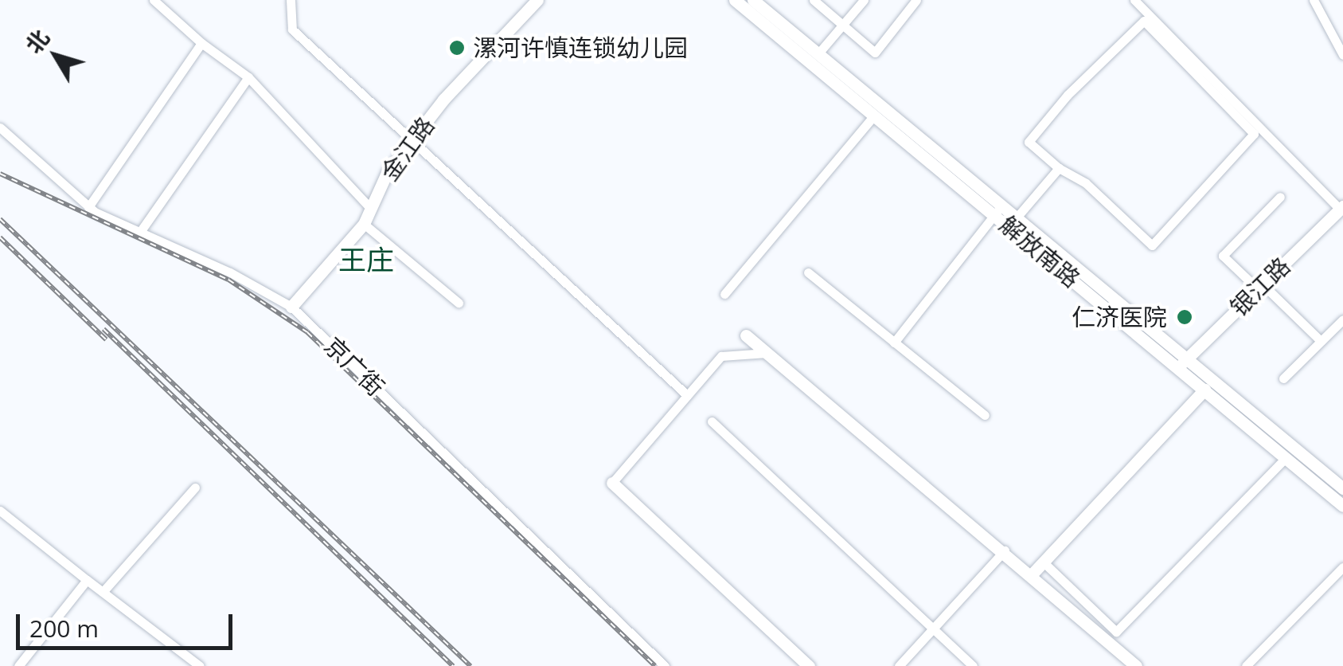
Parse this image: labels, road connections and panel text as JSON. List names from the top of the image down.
{
  "streets": {
    "street": [
      "金江路",
      "解放南路",
      "银江路",
      "京广街"
    ]
  },
  "crossings": [
    ["金江路", "京广街"],
    ["解放南路", "银江路"]
  ],
  "districts": ["王庄"],
  "places": ["漯河许慎连锁幼儿园", "仁济医院"],
  "scale_bar": "200 m",
  "north": "top left"
}
